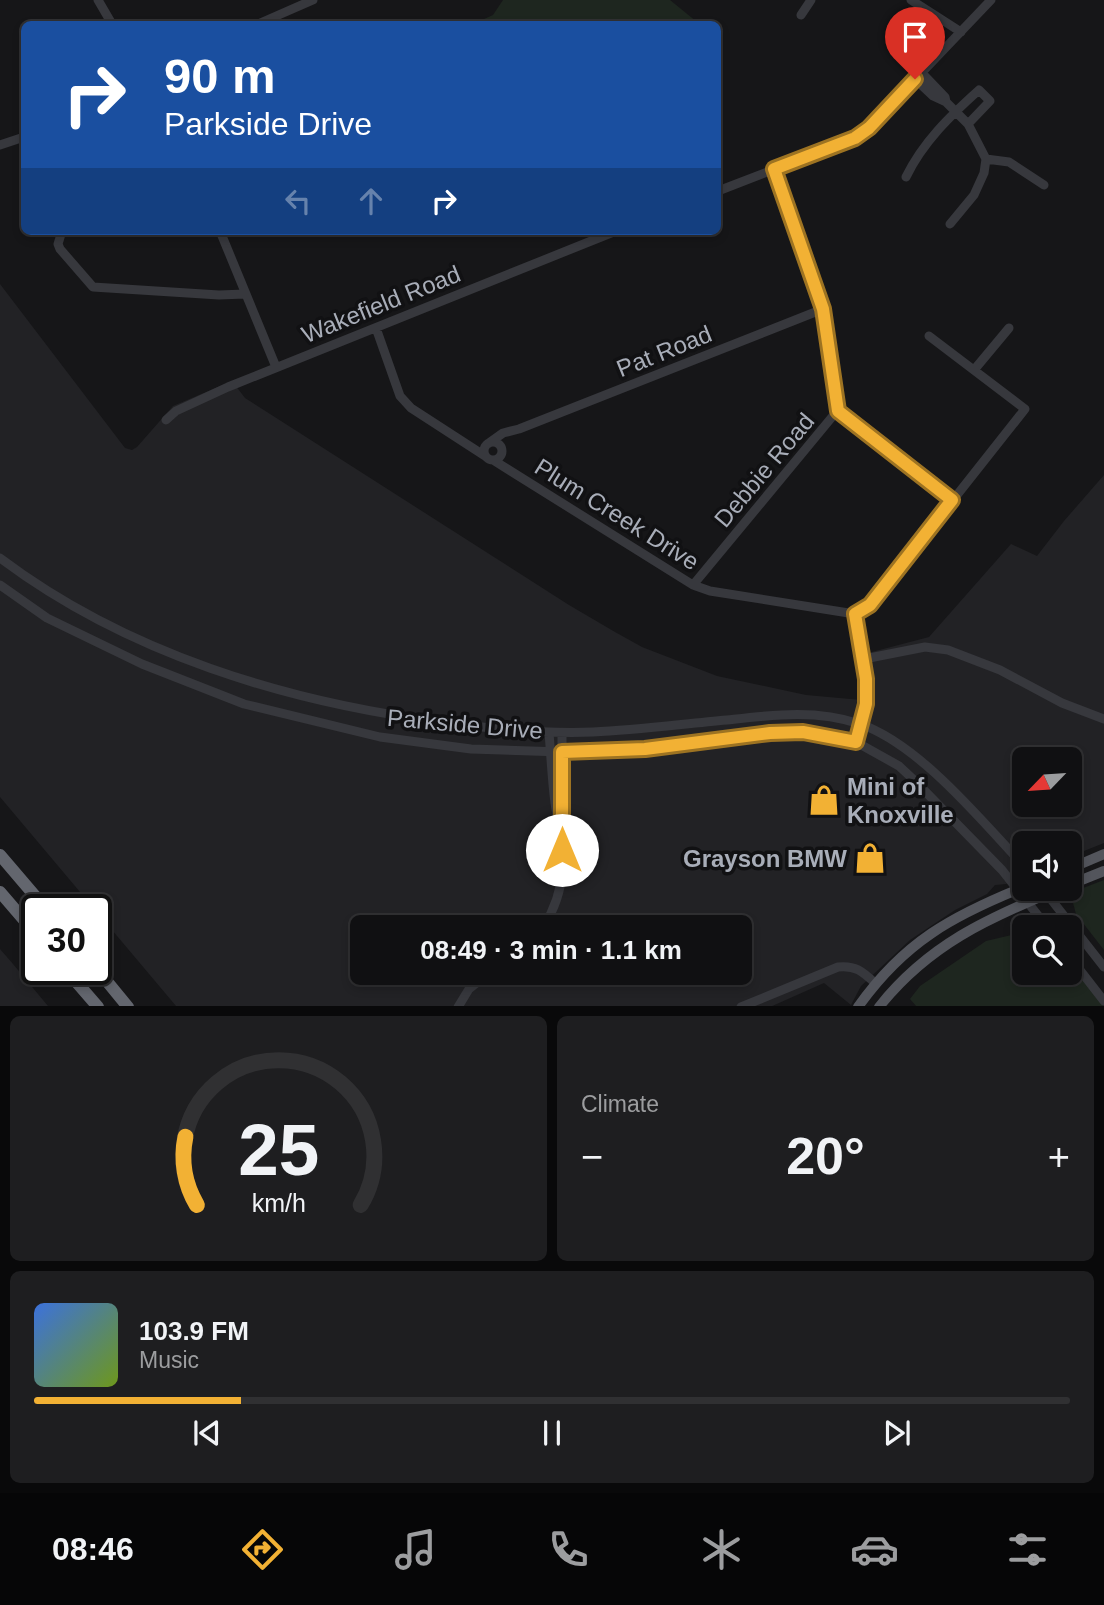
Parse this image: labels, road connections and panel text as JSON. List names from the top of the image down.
{
  "streets": {
    "street": [
      "Wakefield Road",
      "Pat Road",
      "Debbie Road",
      "Plum Creek Drive",
      "Parkside Drive"
    ]
  },
  "crossings": [
    ["Wakefield Road", "Plum Creek Drive"],
    ["Pat Road", "Plum Creek Drive"],
    ["Debbie Road", "Plum Creek Drive"]
  ],
  "places": {
    "shop": ["Mini of Knoxville", "Grayson BMW"]
  },
  "north": "bottom left",
  "page": {
    "turn": ["90 m", "Parkside Drive"],
    "limit": "30",
    "trip": "08:49 · 3 min · 1.1 km",
    "tile": "Climate",
    "heat": ["−", "20°", "+"],
    "song": ["103.9 FM", "Music"],
    "tabs": "08:46",
    "gauge": ["25", "km/h"]
  }
}
